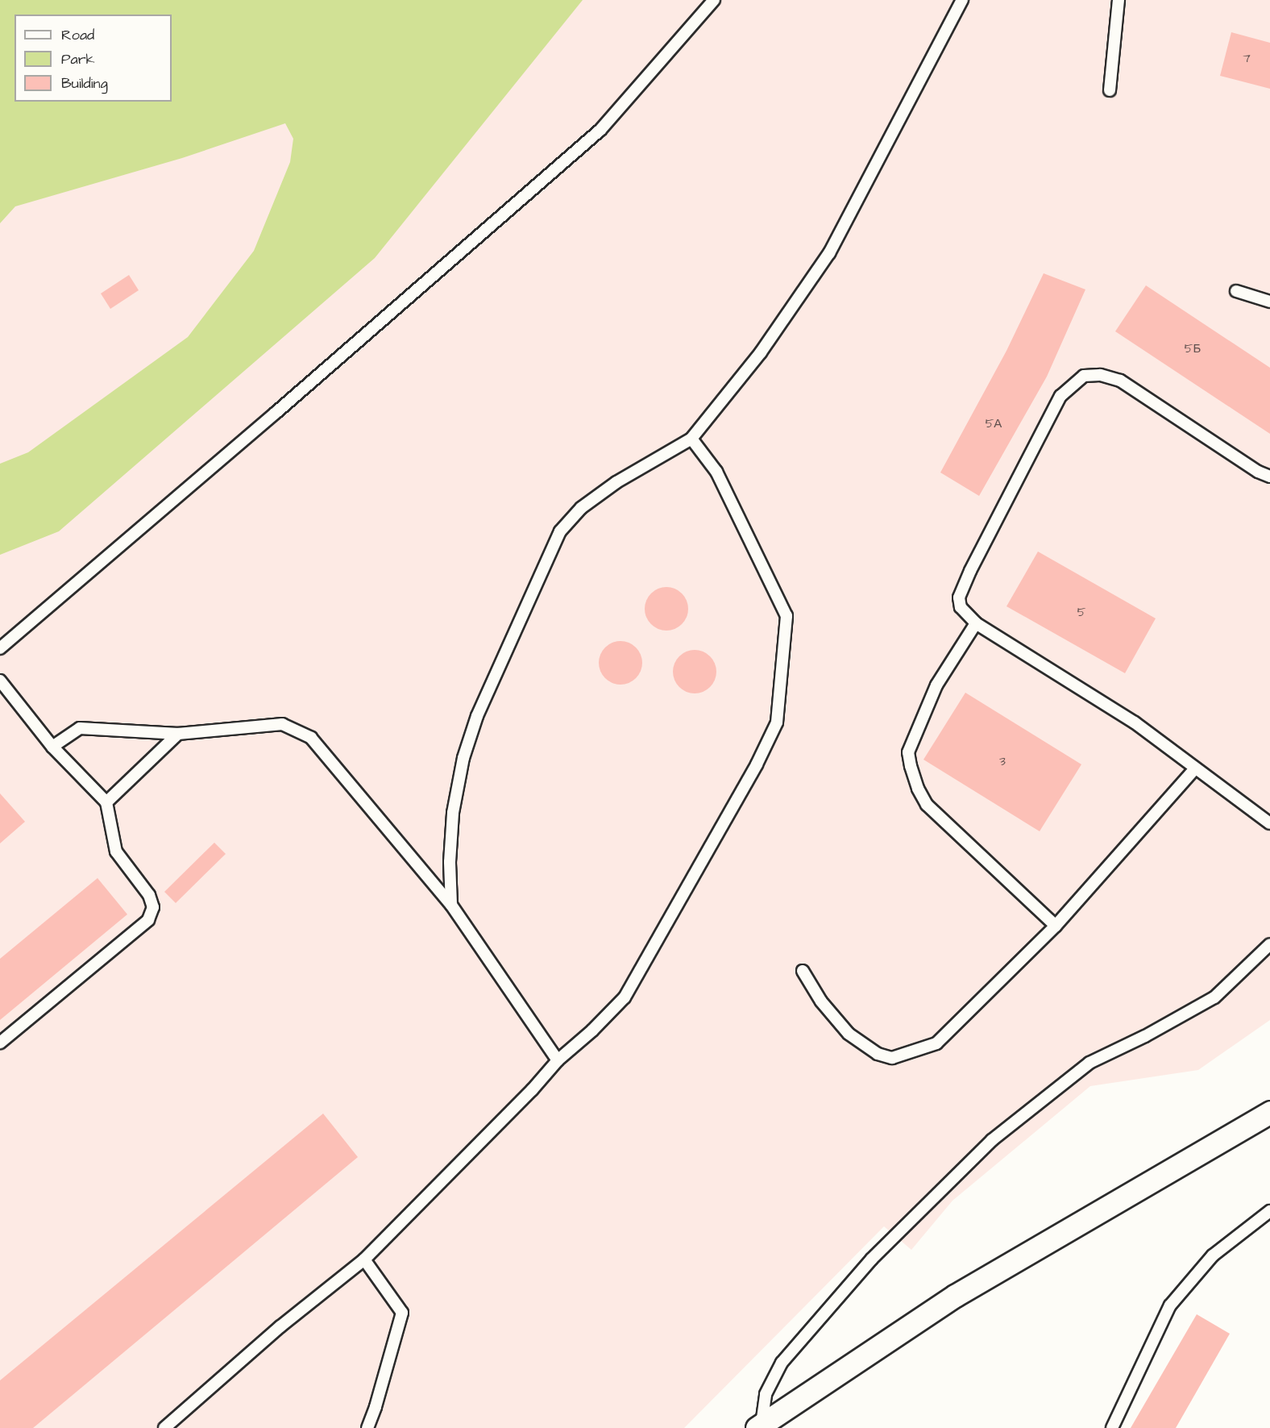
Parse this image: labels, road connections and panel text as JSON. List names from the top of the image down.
{
  "house_numbers": [
    "7",
    "5Б",
    "5А",
    "5",
    "3"
  ],
  "legend": ["Road", "Park", "Building"]
}
